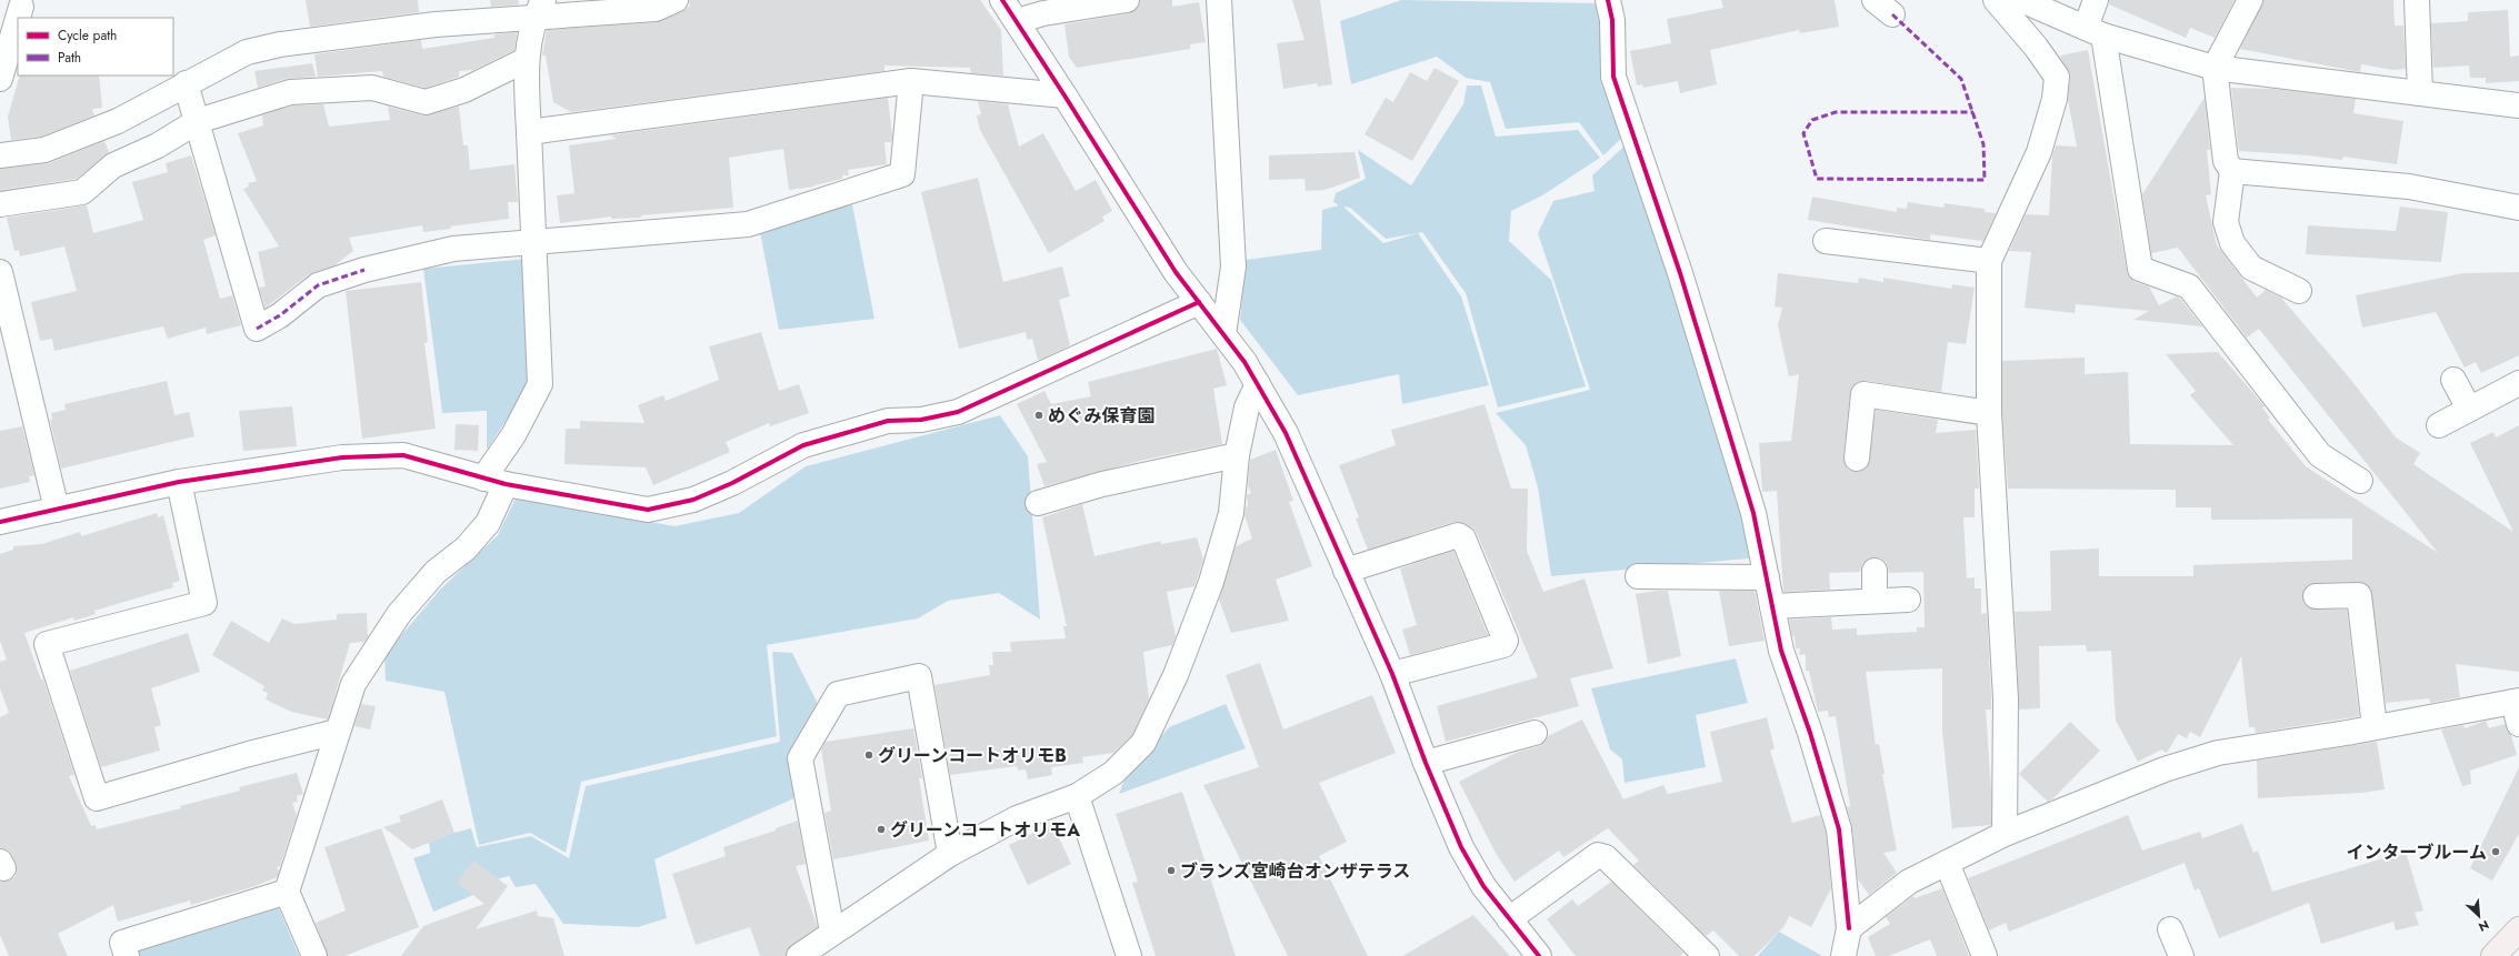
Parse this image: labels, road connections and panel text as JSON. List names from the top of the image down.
{
  "places": [
    "めぐみ保育園",
    "グリーンコートオリモB",
    "グリーンコートオリモA",
    "インターブルーム",
    "ブランズ宮崎台オンザテラス"
  ],
  "legend": ["Cycle path", "Path"],
  "north": "bottom right"
}
